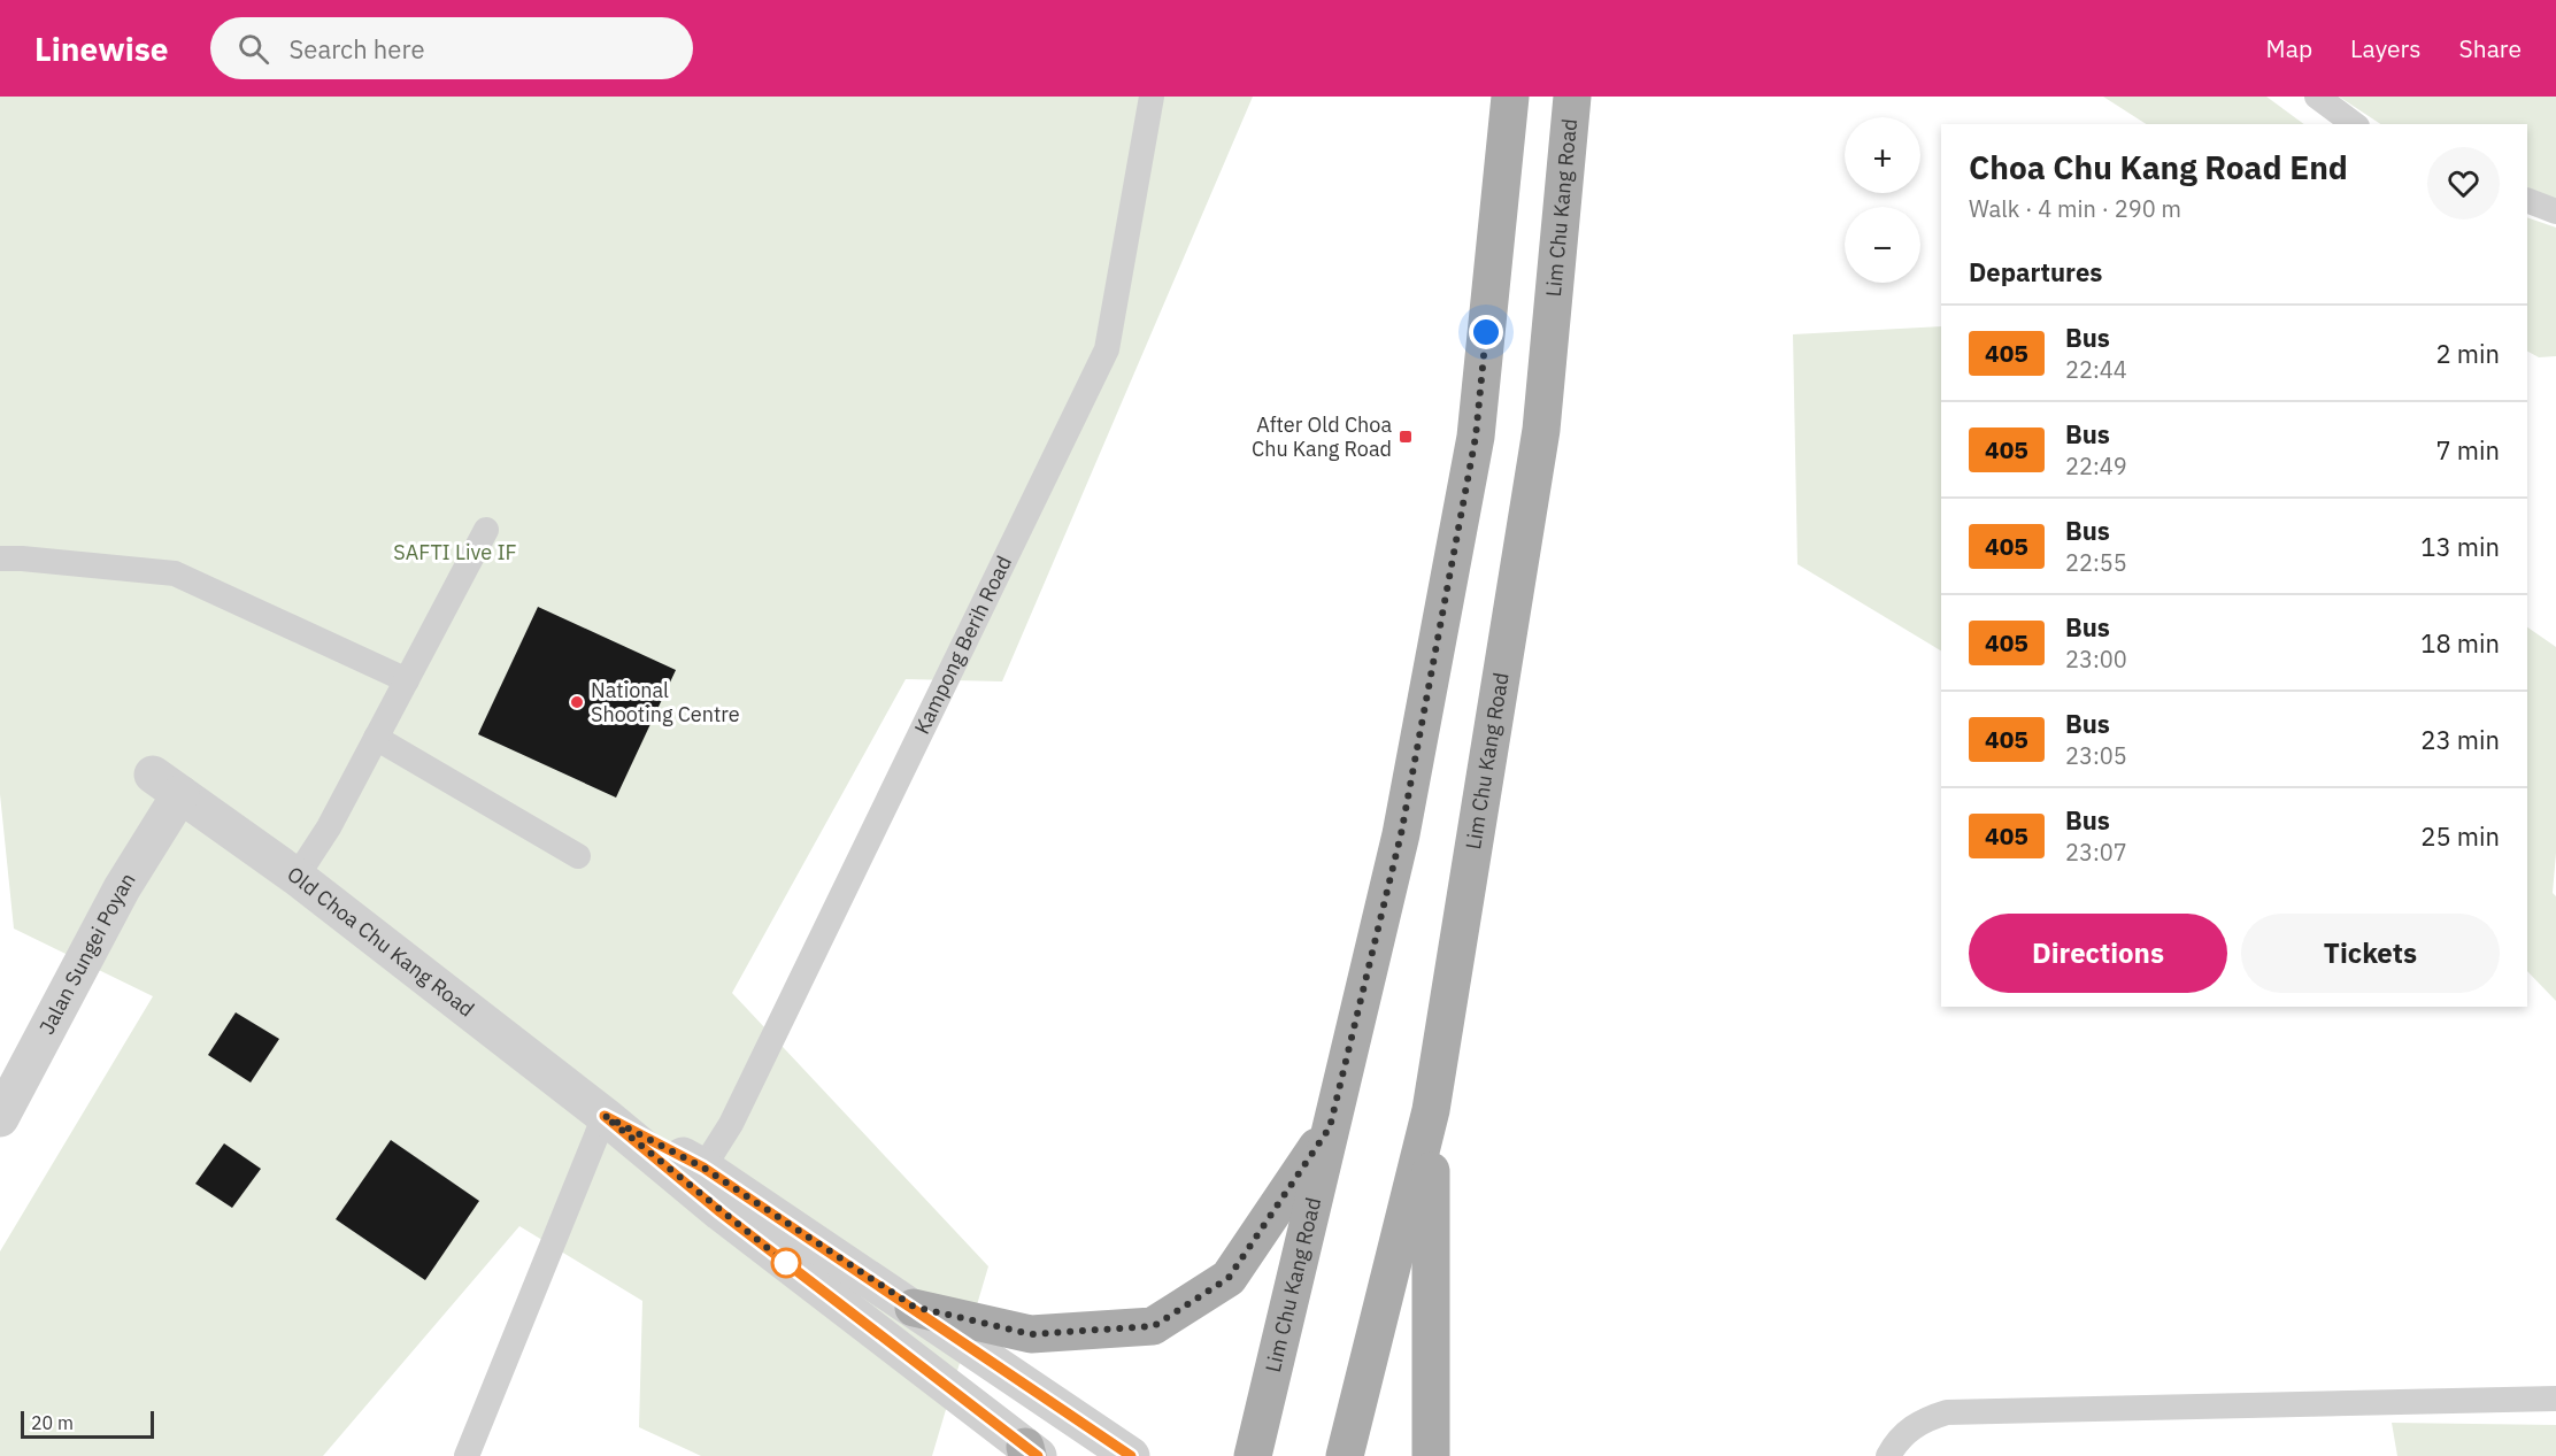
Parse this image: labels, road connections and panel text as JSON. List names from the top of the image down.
{
  "streets": {
    "main road": ["Lim Chu Kang Road"],
    "street": ["Old Choa Chu Kang Road", "Jalan Sungei Poyan"],
    "lane": ["Kampong Berih Road"]
  },
  "crossings": [
    ["Kampong Berih Road", "Old Choa Chu Kang Road"],
    ["Old Choa Chu Kang Road", "Jalan Sungei Poyan"]
  ],
  "parks": ["SAFTI Live IF"],
  "places": {
    "transit": ["After Old Choa Chu Kang Road"],
    "other": ["National Shooting Centre"]
  },
  "lines": ["bus line 405"],
  "scale_bar": "20 m",
  "page": {
    "header": "Linewise",
    "search": "Search here",
    "nav": ["Map", "Layers", "Share"],
    "map_buttons": ["+", "−"],
    "heading": [
      ["Choa Chu Kang Road End", "Walk · 4 min · 290 m"],
      "Departures"
    ],
    "list": [
      {
        "mark": "405",
        "name": "Bus",
        "note": "22:44",
        "value": "2 min"
      },
      {
        "mark": "405",
        "name": "Bus",
        "note": "22:49",
        "value": "7 min"
      },
      {
        "mark": "405",
        "name": "Bus",
        "note": "22:55",
        "value": "13 min"
      },
      {
        "mark": "405",
        "name": "Bus",
        "note": "23:00",
        "value": "18 min"
      },
      {
        "mark": "405",
        "name": "Bus",
        "note": "23:05",
        "value": "23 min"
      },
      {
        "mark": "405",
        "name": "Bus",
        "note": "23:07",
        "value": "25 min"
      }
    ],
    "buttons": ["Directions", "Tickets"],
    "scale": "20 m"
  }
}
